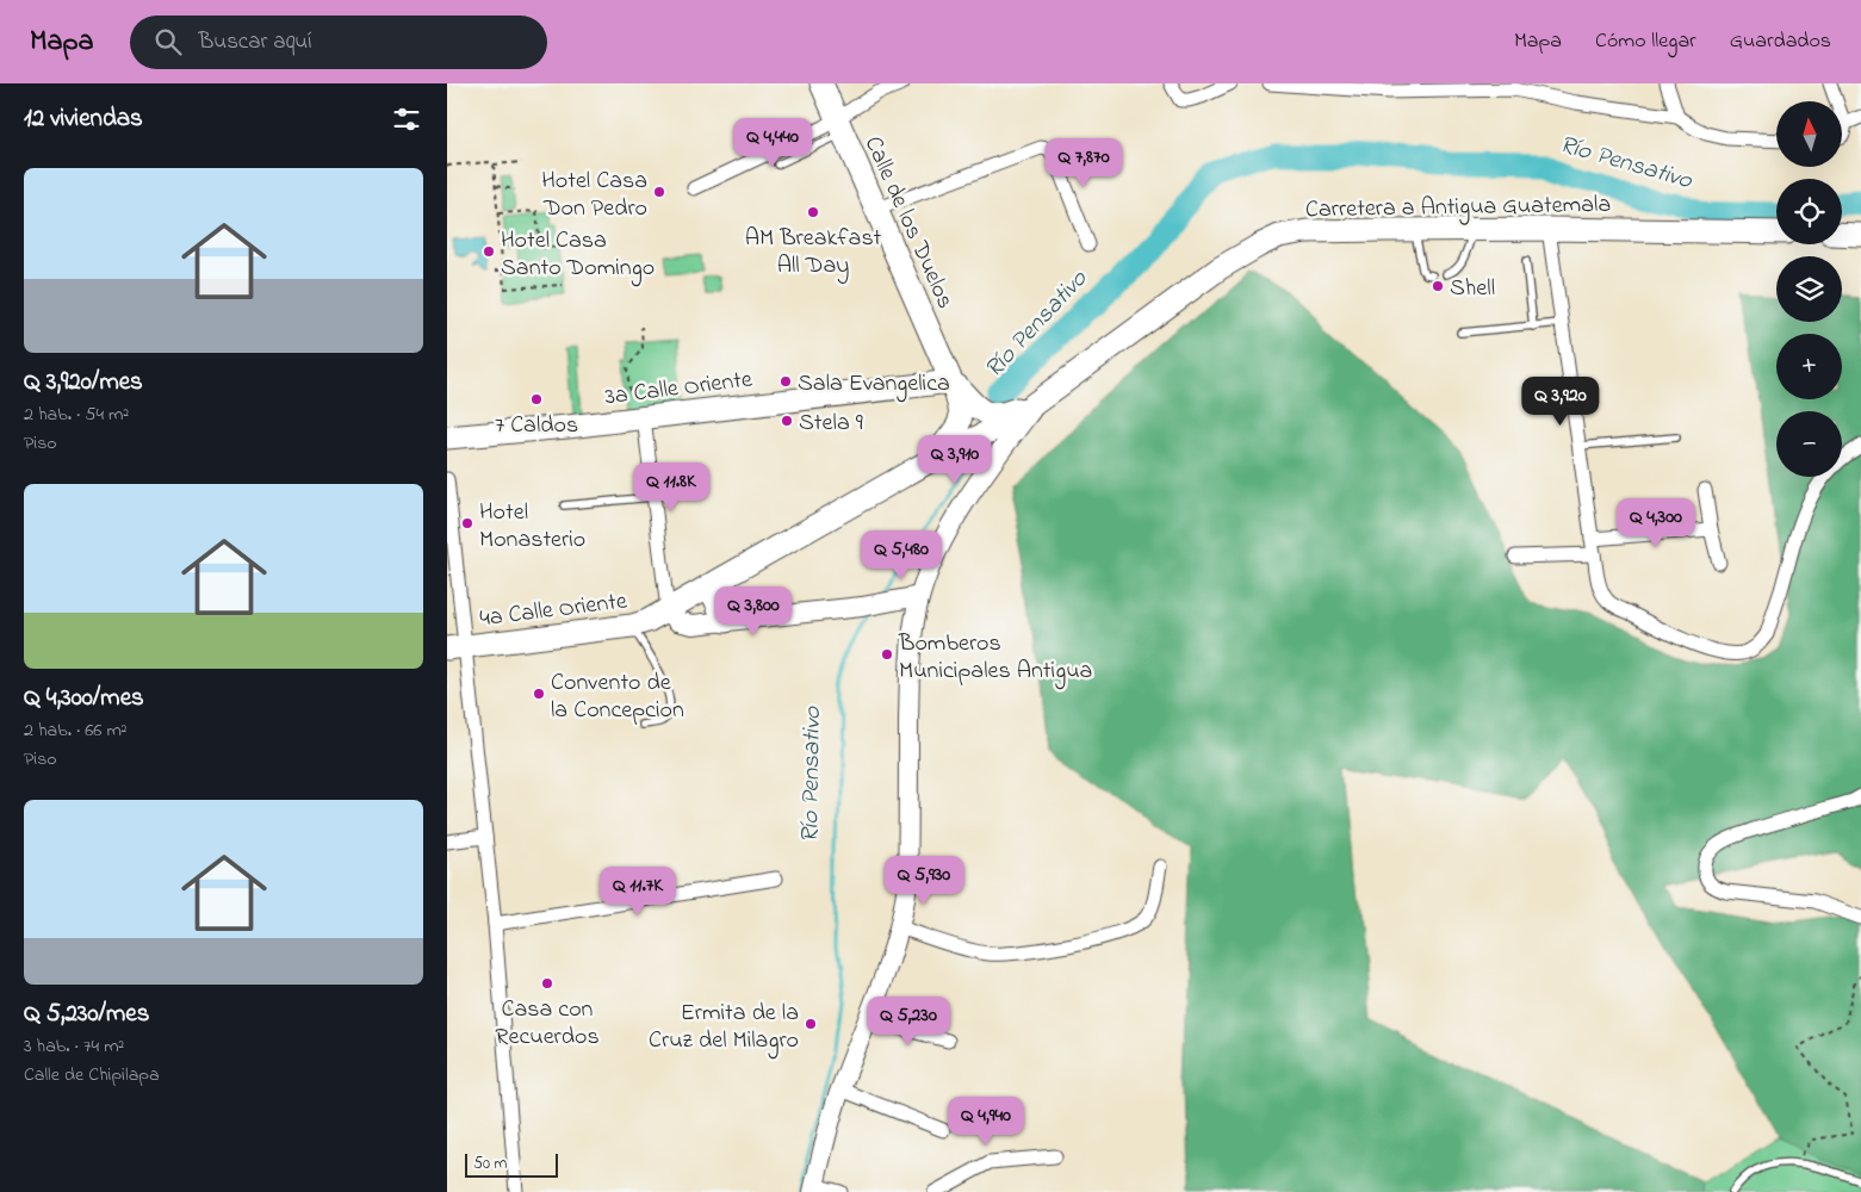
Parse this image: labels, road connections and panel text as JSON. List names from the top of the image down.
{
  "streets": {
    "main road": [
      "Carretera a Antigua Guatemala",
      "Calle de los Duelos",
      "3a Calle Oriente",
      "4a Calle Oriente"
    ]
  },
  "crossings": [
    ["Calle de los Duelos", "3a Calle Oriente"],
    ["Calle de los Duelos", "4a Calle Oriente"]
  ],
  "water": ["Río Pensativo"],
  "places": [
    "Hotel Casa Don Pedro",
    "AM Breakfast All Day",
    "Hotel Casa Santo Domingo",
    "Shell",
    "Sala Evangelica",
    "7 Caldos",
    "Stela 9",
    "Hotel Monasterio",
    "Bomberos Municipales Antigua",
    "Convento de la Concepcion",
    "Casa con Recuerdos",
    "Ermita de la Cruz del Milagro"
  ],
  "scale_bar": "50 m",
  "north": "top",
  "page": {
    "header": "Mapa",
    "search": "Buscar aquí",
    "nav": ["Mapa", "Cómo llegar", "Guardados"],
    "heading": "12 viviendas",
    "map_buttons": ["+", "−"],
    "price": [
      "Q 4,440",
      "Q 7,870",
      "Q 3,920",
      "Q 3,910",
      "Q 11.8K",
      "Q 4,300",
      "Q 5,480",
      "Q 3,800",
      "Q 5,930",
      "Q 11.7K",
      "Q 5,230",
      "Q 4,940"
    ],
    "list": [
      {
        "name": "Q 3,920/mes",
        "note": "2 hab. · 54 m² · Piso"
      },
      {
        "name": "Q 4,300/mes",
        "note": "2 hab. · 66 m² · Piso"
      },
      {
        "name": "Q 5,230/mes",
        "note": "3 hab. · 74 m² · Calle de Chipilapa"
      }
    ],
    "scale": "50 m"
  }
}
